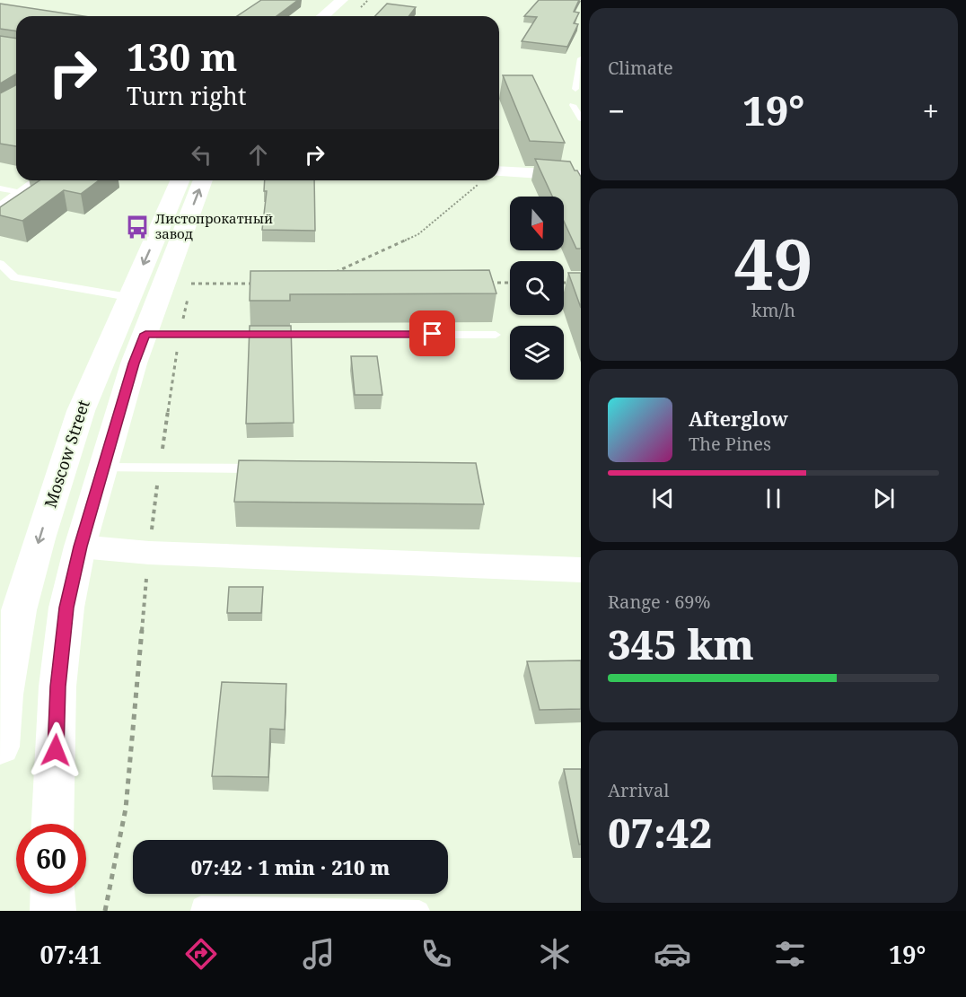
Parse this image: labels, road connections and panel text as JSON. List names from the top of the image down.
{
  "streets": {
    "main road": ["Moscow Street"]
  },
  "places": {
    "bus stop": ["Листопрокатный завод"]
  },
  "north": "bottom",
  "page": {
    "tile": [
      "Climate",
      ["49", "km/h"],
      ["Range · 69%", "345 km"],
      ["Arrival", "07:42"]
    ],
    "turn": ["130 m", "Turn right"],
    "heat": ["−", "19°", "+"],
    "song": ["Afterglow", "The Pines"],
    "limit": "60",
    "trip": "07:42 · 1 min · 210 m",
    "tabs": ["07:41", "19°"]
  }
}
